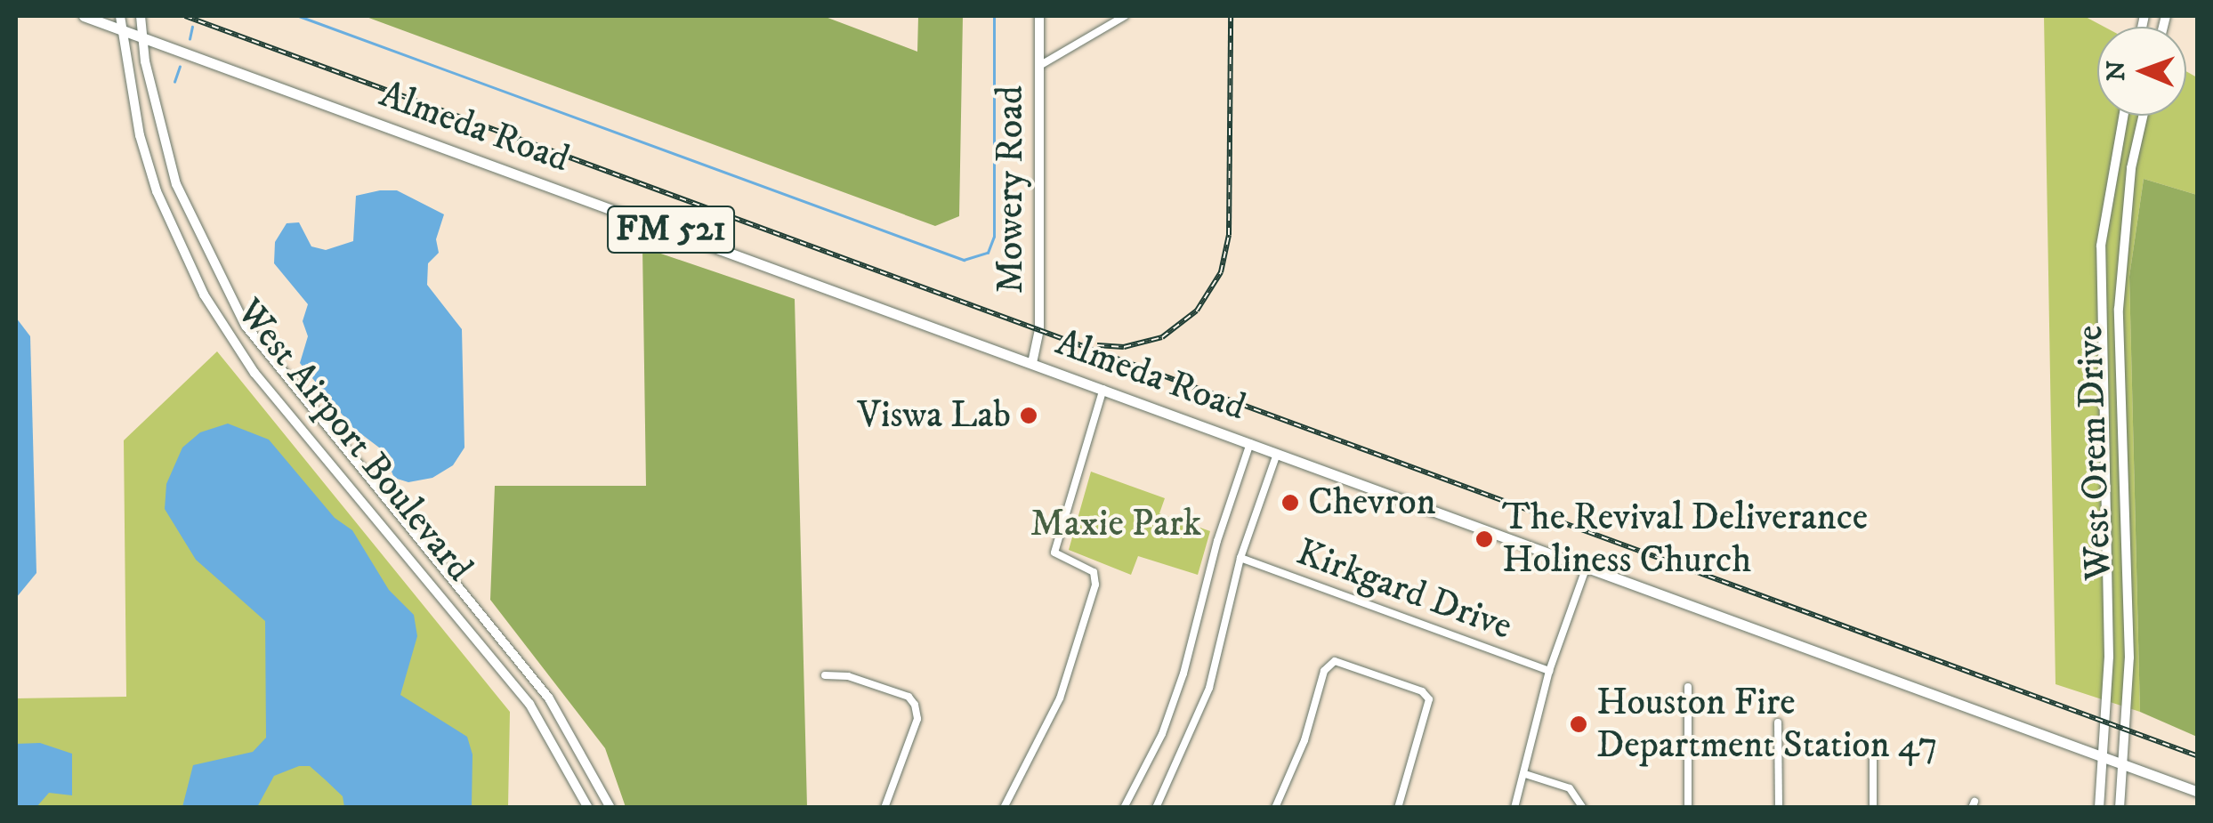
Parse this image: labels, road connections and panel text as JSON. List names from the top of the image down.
{
  "streets": {
    "main road": [
      "Almeda Road",
      "Mowery Road",
      "FM 521",
      "West Airport Boulevard",
      "West Orem Drive"
    ],
    "street": ["Kirkgard Drive"]
  },
  "crossings": [
    ["Almeda Road", "Mowery Road"],
    ["Almeda Road", "West Airport Boulevard"],
    ["Almeda Road", "West Orem Drive"]
  ],
  "parks": ["Maxie Park"],
  "places": [
    "Viswa Lab",
    "Chevron",
    "The Revival Deliverance Holiness Church",
    "Houston Fire Department Station 47"
  ],
  "north": "left"
}
